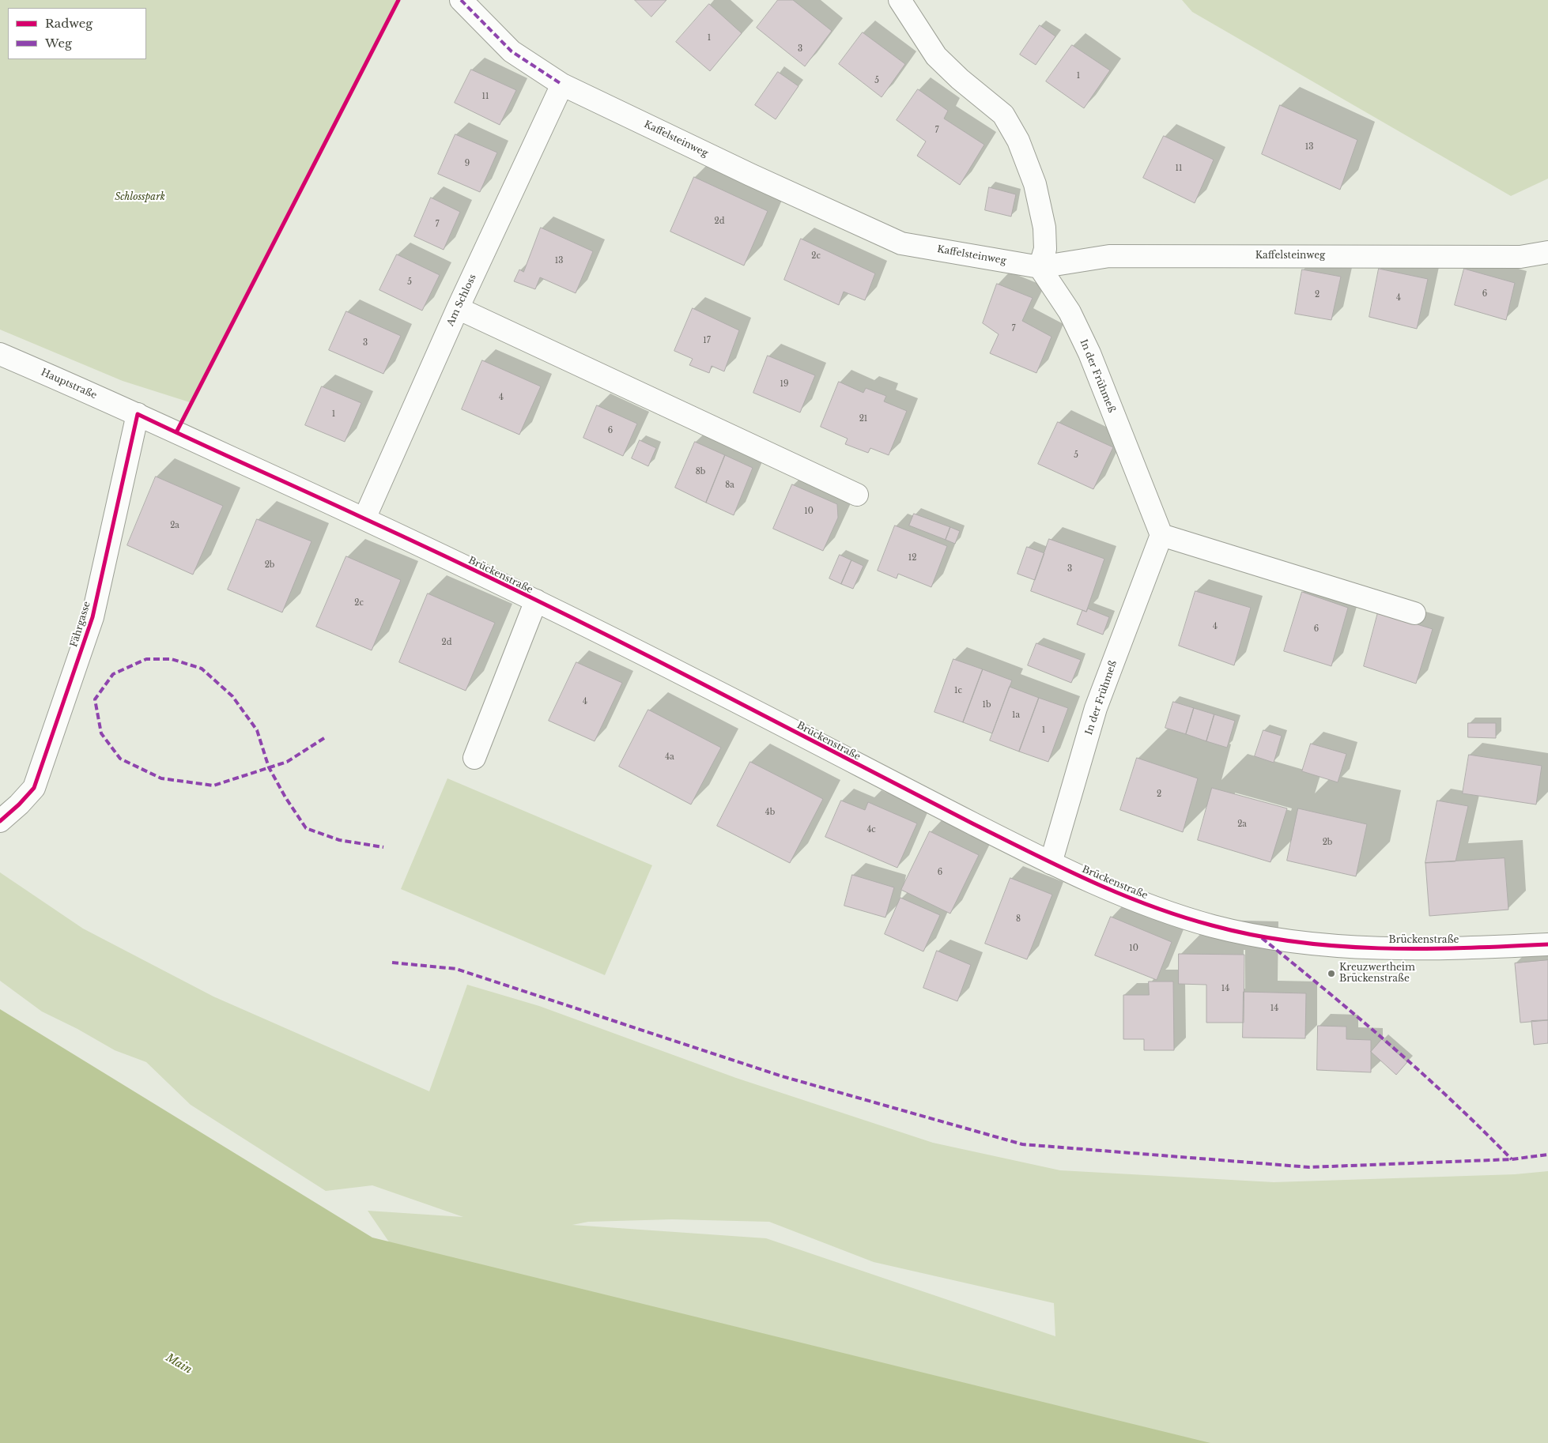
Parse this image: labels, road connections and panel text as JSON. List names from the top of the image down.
{
  "streets": {
    "street": [
      "Kaffelsteinweg",
      "Am Schloss",
      "In der Frühmeß",
      "Hauptstraße",
      "Brückenstraße",
      "Fährgasse"
    ]
  },
  "crossings": [
    ["Kaffelsteinweg", "Am Schloss"],
    ["Kaffelsteinweg", "In der Frühmeß"],
    ["Am Schloss", "Brückenstraße"],
    ["In der Frühmeß", "Brückenstraße"],
    ["Hauptstraße", "Brückenstraße"],
    ["Hauptstraße", "Fährgasse"],
    ["Brückenstraße", "Fährgasse"]
  ],
  "water": ["Main"],
  "parks": ["Schlosspark"],
  "places": ["Kreuzwertheim Brückenstraße"],
  "house_numbers": [
    "1",
    "3",
    "1",
    "5",
    "11",
    "7",
    "13",
    "9",
    "11",
    "2d",
    "7",
    "2c",
    "13",
    "5",
    "6",
    "2",
    "4",
    "7",
    "17",
    "3",
    "19",
    "4",
    "1",
    "21",
    "6",
    "5",
    "8b",
    "8a",
    "10",
    "2a",
    "12",
    "2b",
    "3",
    "2c",
    "4",
    "6",
    "2d",
    "1c",
    "4",
    "1b",
    "1a",
    "1",
    "4a",
    "2",
    "4b",
    "2a",
    "4c",
    "2b",
    "6",
    "8",
    "10",
    "14",
    "14"
  ],
  "legend": ["Radweg", "Weg"]
}
